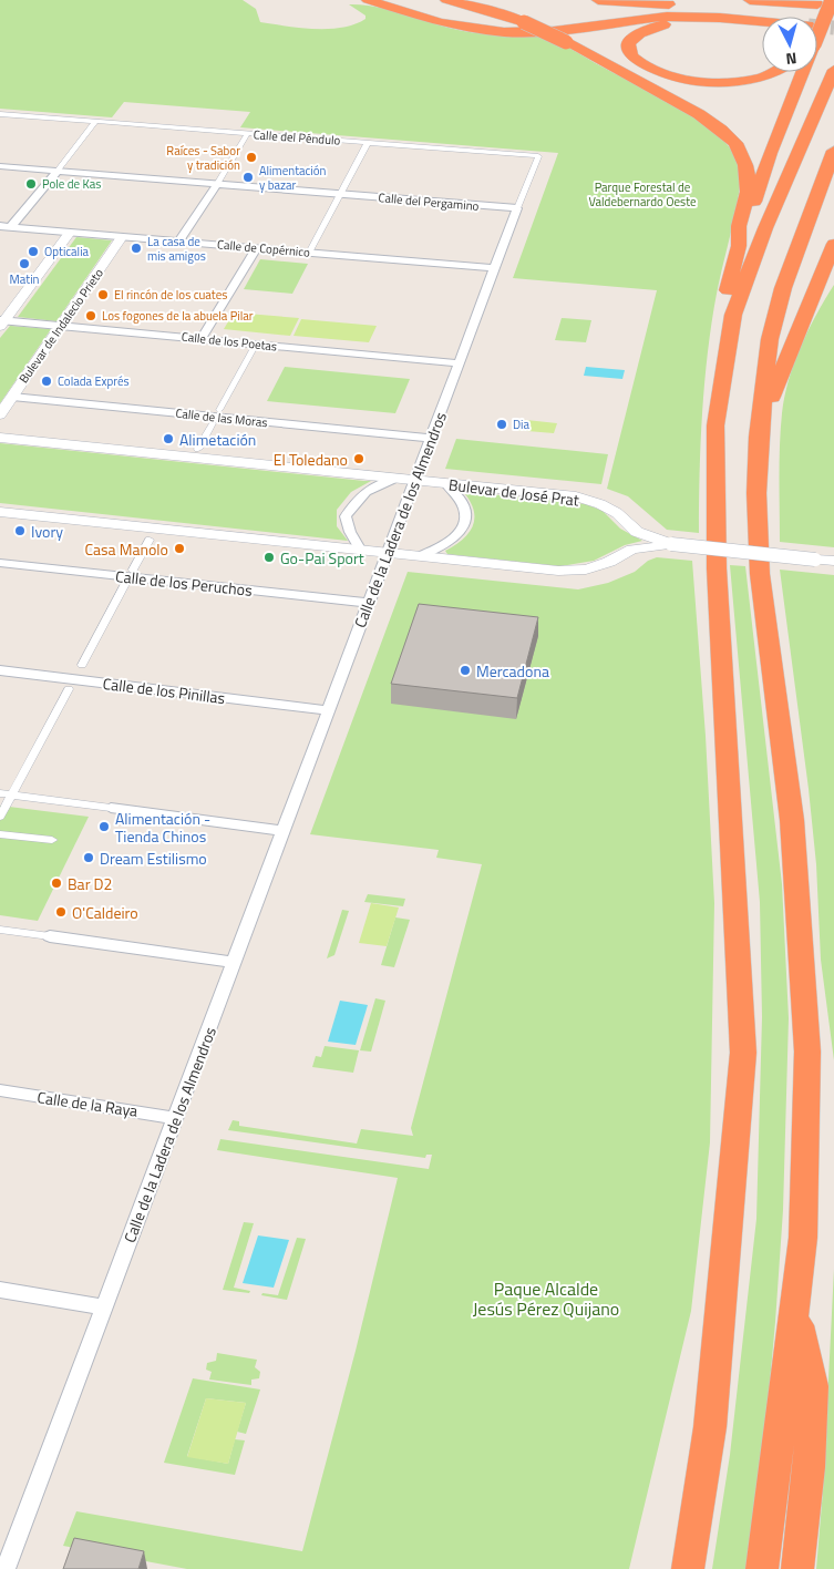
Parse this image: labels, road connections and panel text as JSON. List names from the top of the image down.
{
  "streets": {
    "street": [
      "Calle del Péndulo",
      "Calle del Pergamino",
      "Calle de Copérnico",
      "Bulevar de Indalecio Prieto",
      "Calle de los Poetas",
      "Calle de las Moras",
      "Bulevar de José Prat",
      "Calle de la Ladera de los Almendros",
      "Calle de los Peruchos",
      "Calle de los Pinillas",
      "Calle de la Raya"
    ]
  },
  "crossings": [
    ["Calle del Péndulo", "Calle del Pergamino"],
    ["Calle del Péndulo", "Calle de la Ladera de los Almendros"],
    ["Calle del Pergamino", "Calle de la Ladera de los Almendros"],
    ["Calle de Copérnico", "Bulevar de Indalecio Prieto"],
    ["Calle de Copérnico", "Calle de la Ladera de los Almendros"],
    ["Bulevar de Indalecio Prieto", "Calle de los Poetas"],
    ["Bulevar de Indalecio Prieto", "Calle de las Moras"],
    ["Calle de los Poetas", "Calle de la Ladera de los Almendros"],
    ["Calle de las Moras", "Calle de la Ladera de los Almendros"],
    ["Bulevar de José Prat", "Calle de la Ladera de los Almendros"],
    ["Calle de la Ladera de los Almendros", "Calle de los Peruchos"],
    ["Calle de la Ladera de los Almendros", "Calle de los Pinillas"],
    ["Calle de la Ladera de los Almendros", "Calle de la Raya"]
  ],
  "parks": ["Parque Forestal de Valdebernardo Oeste", "Paque Alcalde Jesús Pérez Quijano"],
  "places": [
    "Raíces - Sabor y tradición",
    "Alimentación y bazar",
    "Pole de Kas",
    "La casa de mis amigos",
    "Opticalia",
    "Matin",
    "El rincón de los cuates",
    "Los fogones de la abuela Pilar",
    "Colada Exprés",
    "Dia",
    "Alimetación",
    "El Toledano",
    "Ivory",
    "Casa Manolo",
    "Go-Pai Sport",
    "Mercadona",
    "Alimentación - Tienda Chinos",
    "Dream Estilismo",
    "Bar D2",
    "O'Caldeiro"
  ],
  "north": "bottom"
}
